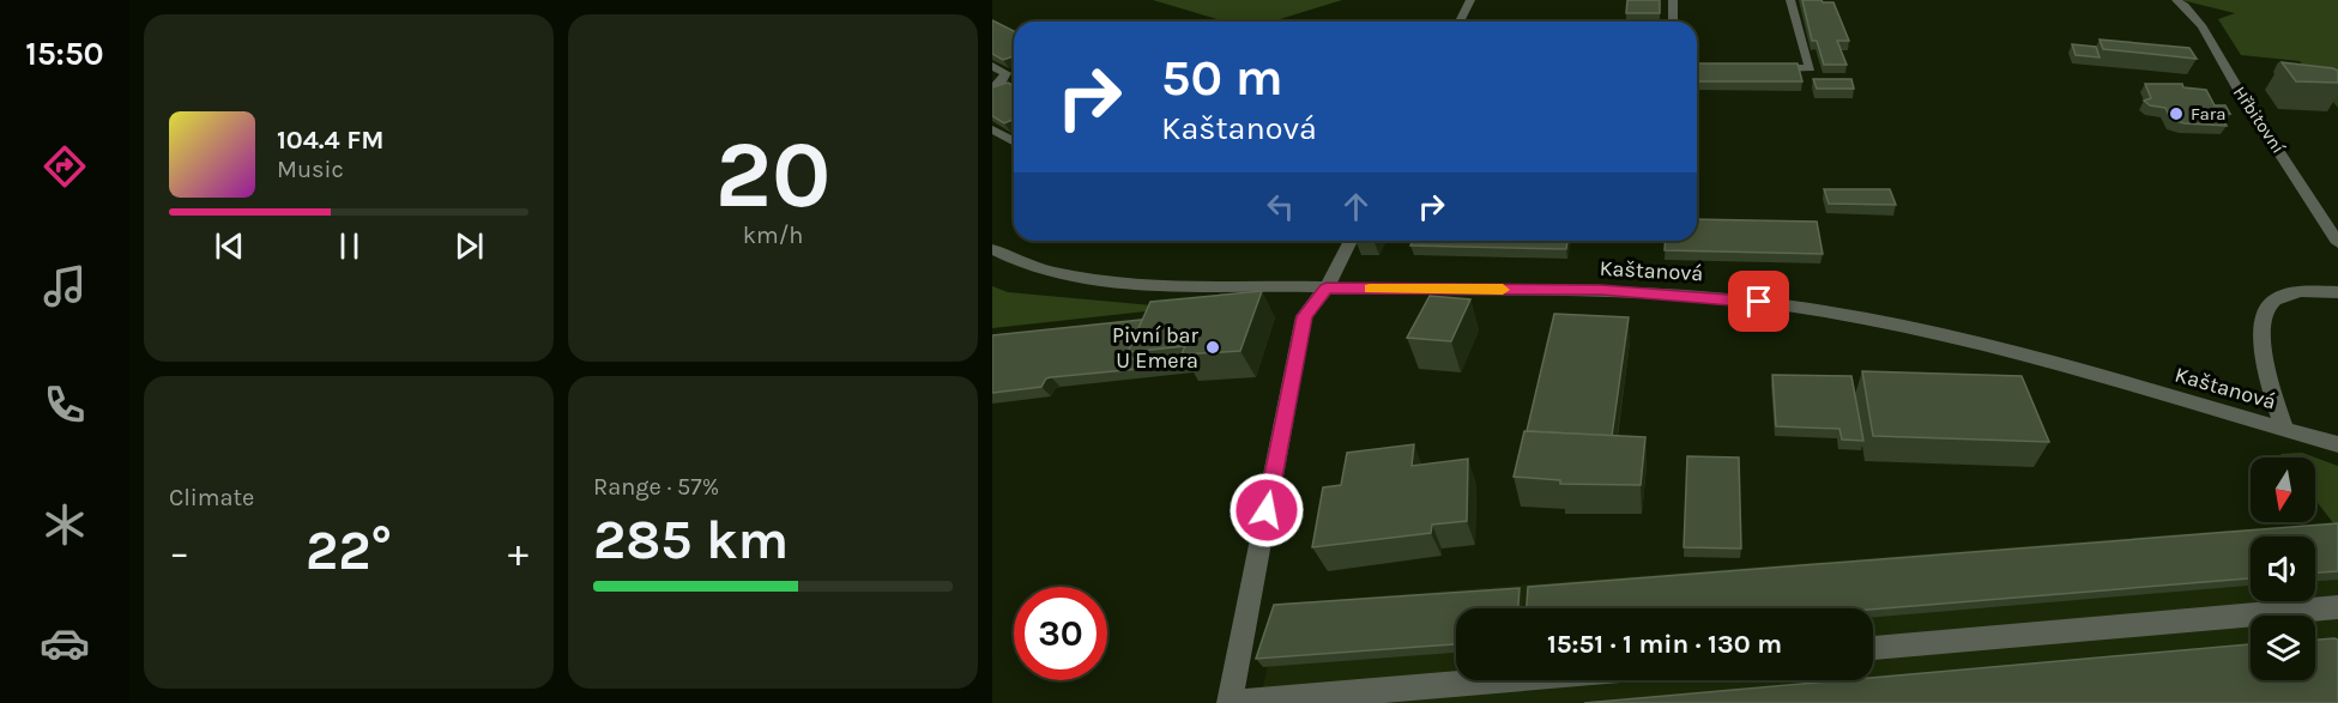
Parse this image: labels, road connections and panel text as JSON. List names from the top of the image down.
{
  "streets": {
    "street": ["Hřbitovní", "Kaštanová"]
  },
  "places": ["Fara", "Pivní bar U Emera"],
  "north": "bottom",
  "page": {
    "tabs": "15:50",
    "tile": [
      ["20", "km/h"],
      "Climate",
      ["Range · 57%", "285 km"]
    ],
    "turn": ["50 m", "Kaštanová"],
    "song": ["104.4 FM", "Music"],
    "heat": ["−", "22°", "+"],
    "limit": "30",
    "trip": "15:51 · 1 min · 130 m"
  }
}
